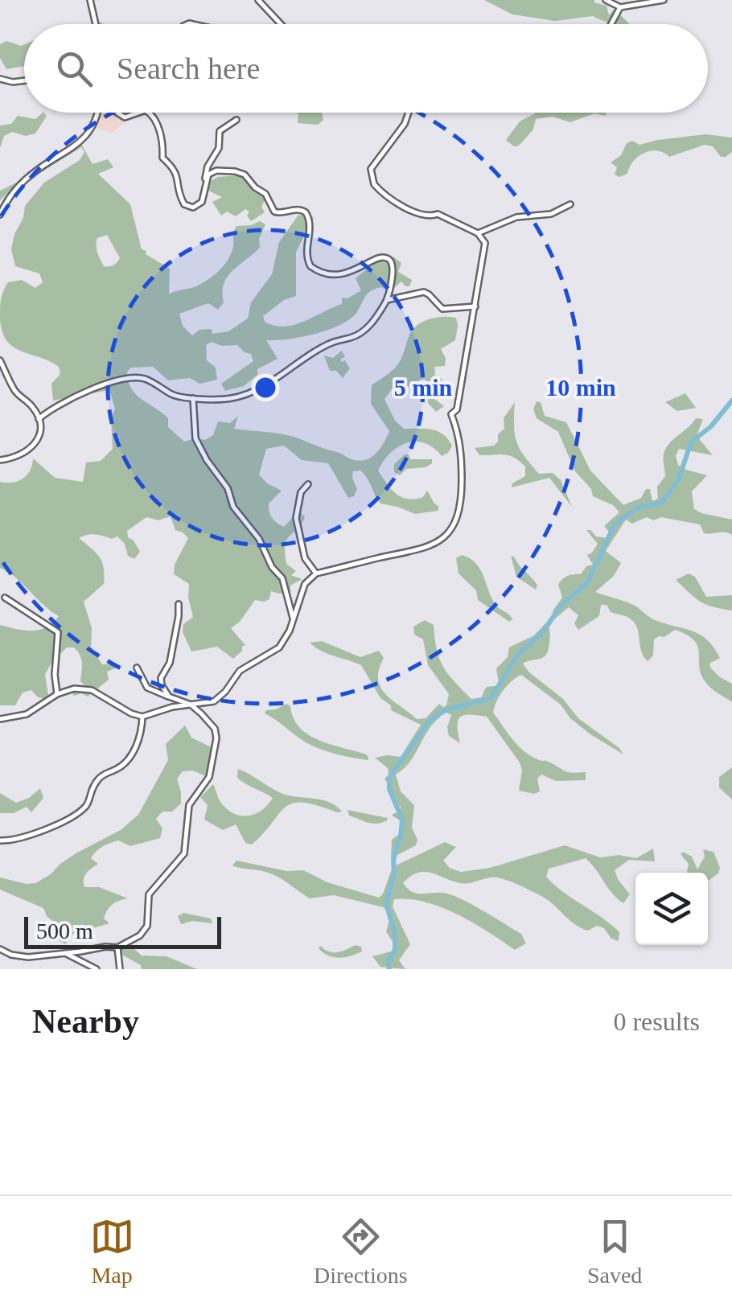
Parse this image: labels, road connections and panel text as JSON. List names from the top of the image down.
{
  "scale_bar": "500 m",
  "page": {
    "search": "Search here",
    "scale": "500 m",
    "heading": ["Nearby", "0 results"],
    "nav": ["Map", "Directions", "Saved"]
  },
  "rings": ["5 min", "10 min"]
}
